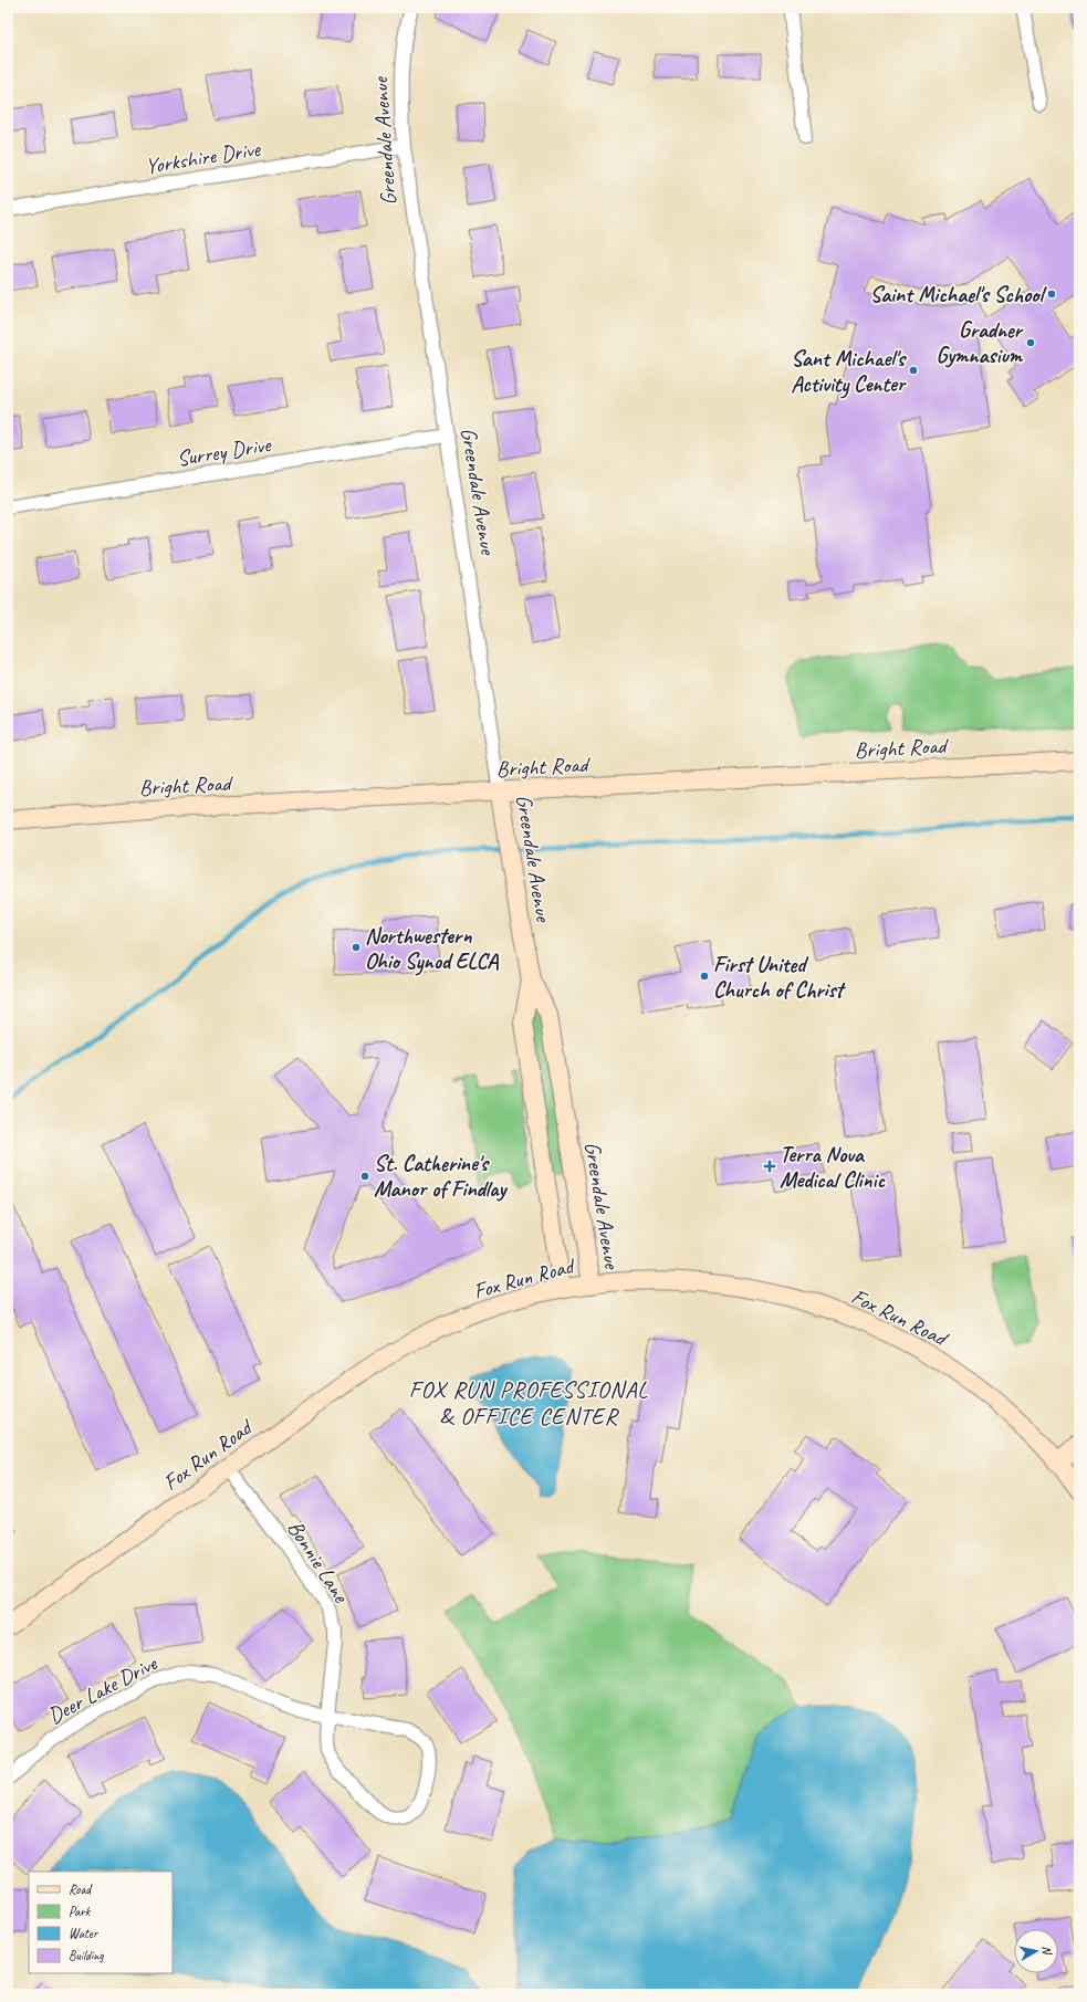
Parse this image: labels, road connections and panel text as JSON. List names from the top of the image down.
{
  "streets": {
    "street": [
      "Greendale Avenue",
      "Yorkshire Drive",
      "Surrey Drive",
      "Bright Road",
      "Fox Run Road",
      "Bonnie Lane",
      "Deer Lake Drive"
    ]
  },
  "crossings": [
    ["Greendale Avenue", "Yorkshire Drive"],
    ["Greendale Avenue", "Surrey Drive"],
    ["Greendale Avenue", "Bright Road"],
    ["Greendale Avenue", "Fox Run Road"],
    ["Fox Run Road", "Bonnie Lane"],
    ["Bonnie Lane", "Deer Lake Drive"]
  ],
  "districts": ["FOX RUN PROFESSIONAL & OFFICE CENTER"],
  "places": {
    "other": [
      "Saint Michael's School",
      "Gradner Gymnasium",
      "Sant Michael's Activity Center",
      "Northwestern Ohio Synod ELCA",
      "First United Church of Christ",
      "St. Catherine's Manor of Findlay"
    ],
    "health": ["Terra Nova Medical Clinic"]
  },
  "legend": [
    "Road",
    "Park",
    "Water",
    "Building"
  ],
  "north": "right"
}
